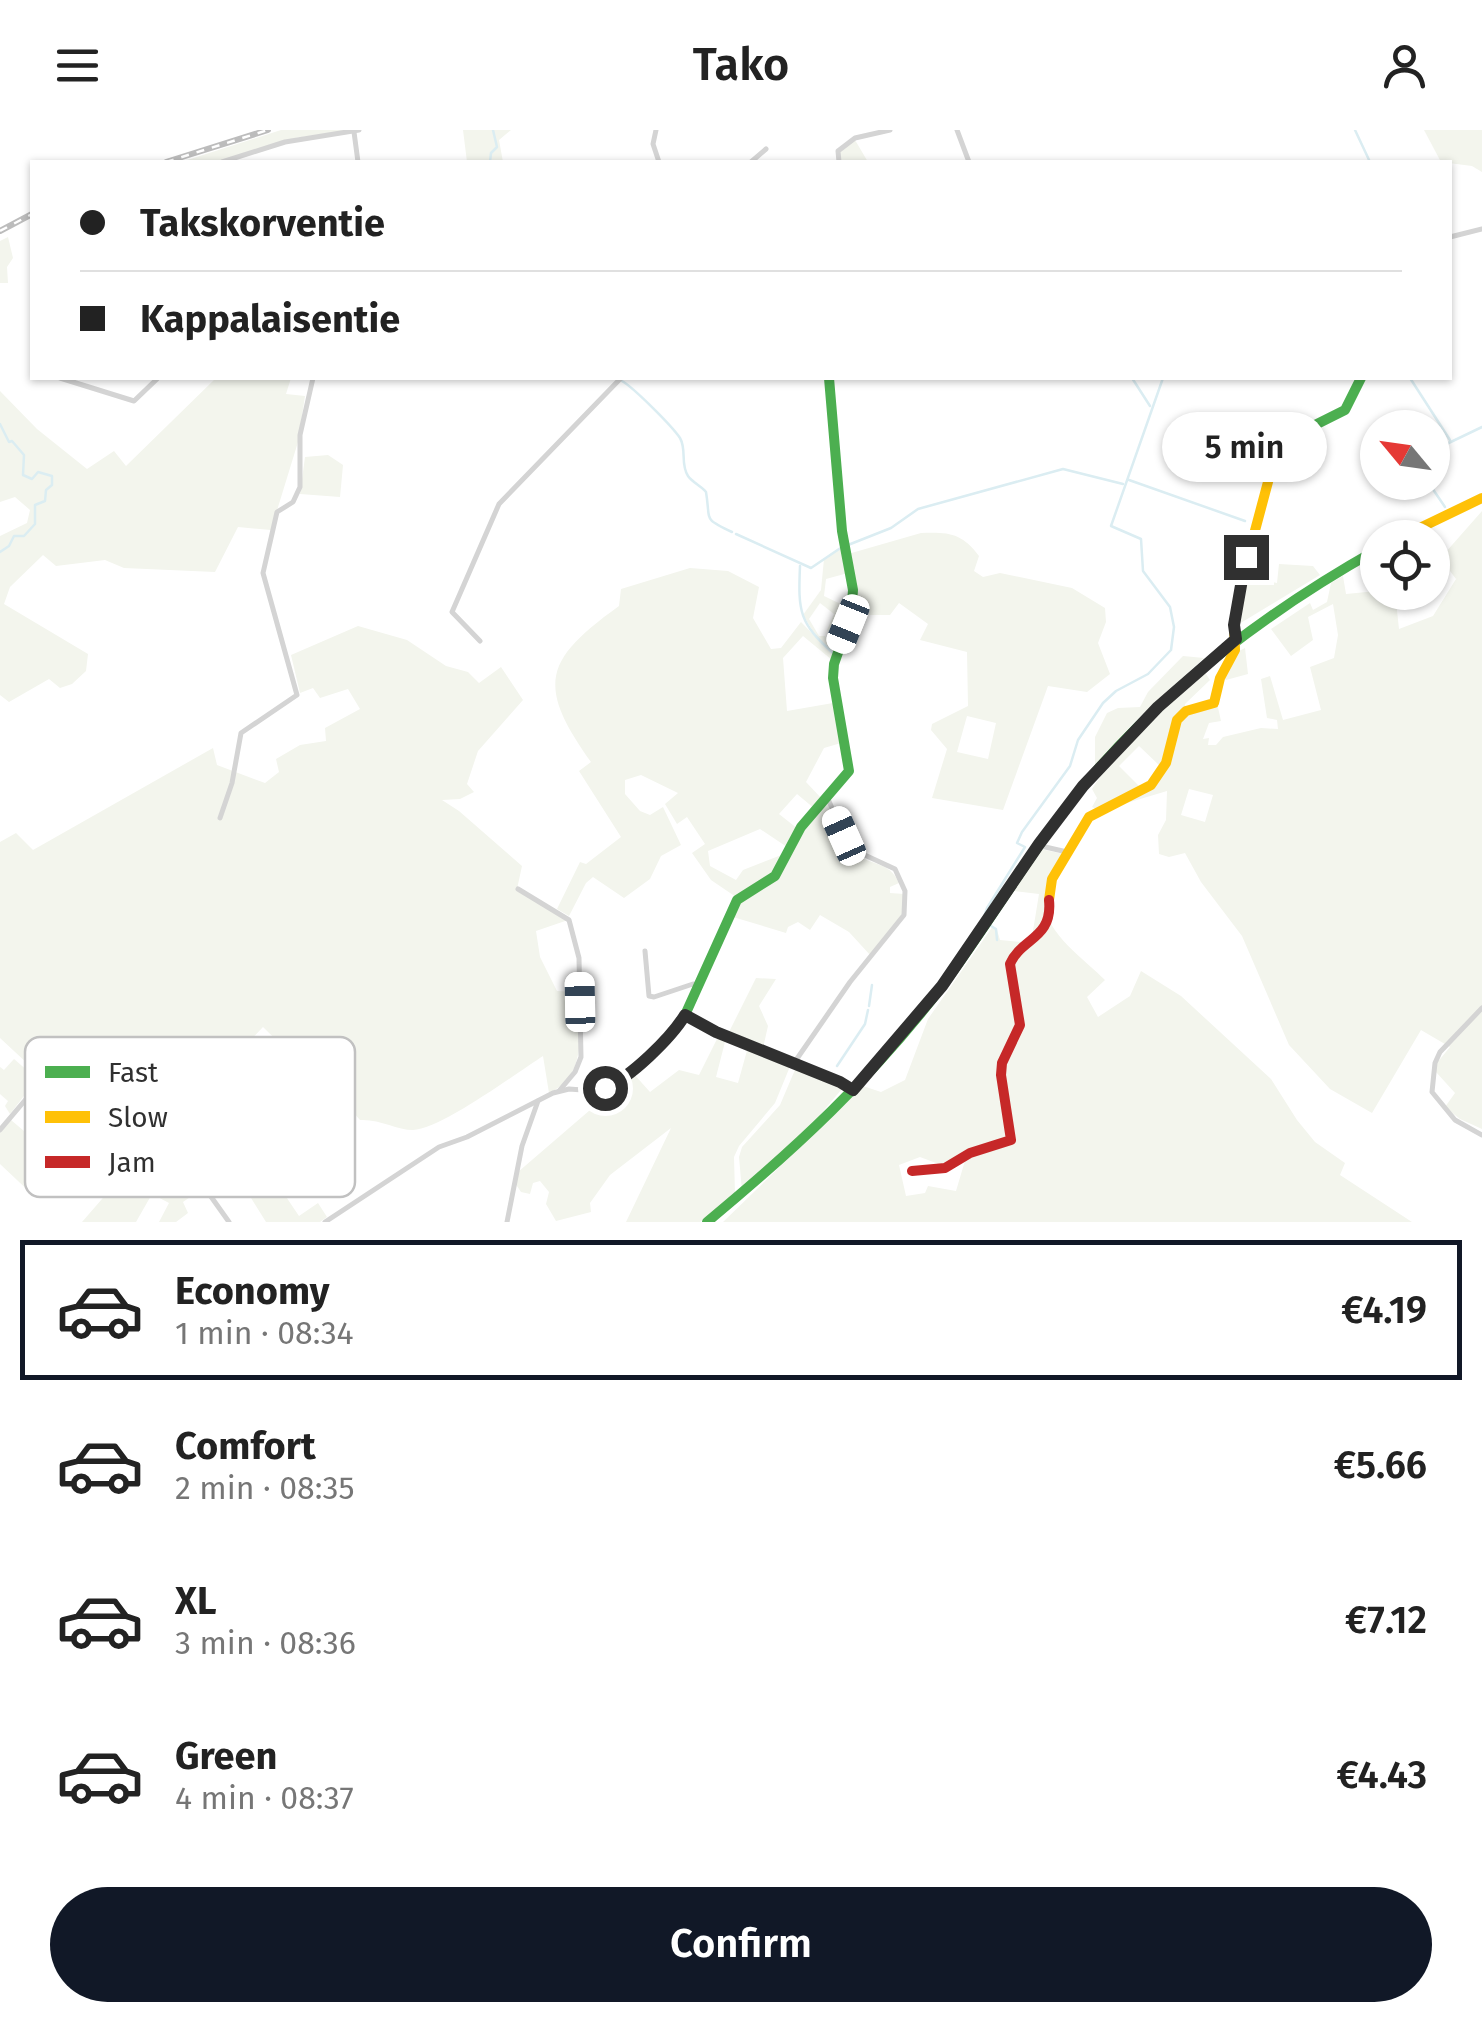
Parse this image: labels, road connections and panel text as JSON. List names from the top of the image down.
{
  "legend": ["Fast", "Slow", "Jam"],
  "north": "top left",
  "page": {
    "header": "Tako",
    "banner": ["Takskorventie", "Kappalaisentie"],
    "bubble": "5 min",
    "list": [
      {
        "name": "Economy",
        "note": "1 min · 08:34",
        "value": "€4.19"
      },
      {
        "name": "Comfort",
        "note": "2 min · 08:35",
        "value": "€5.66"
      },
      {
        "name": "XL",
        "note": "3 min · 08:36",
        "value": "€7.12"
      },
      {
        "name": "Green",
        "note": "4 min · 08:37",
        "value": "€4.43"
      }
    ],
    "buttons": "Confirm"
  }
}
